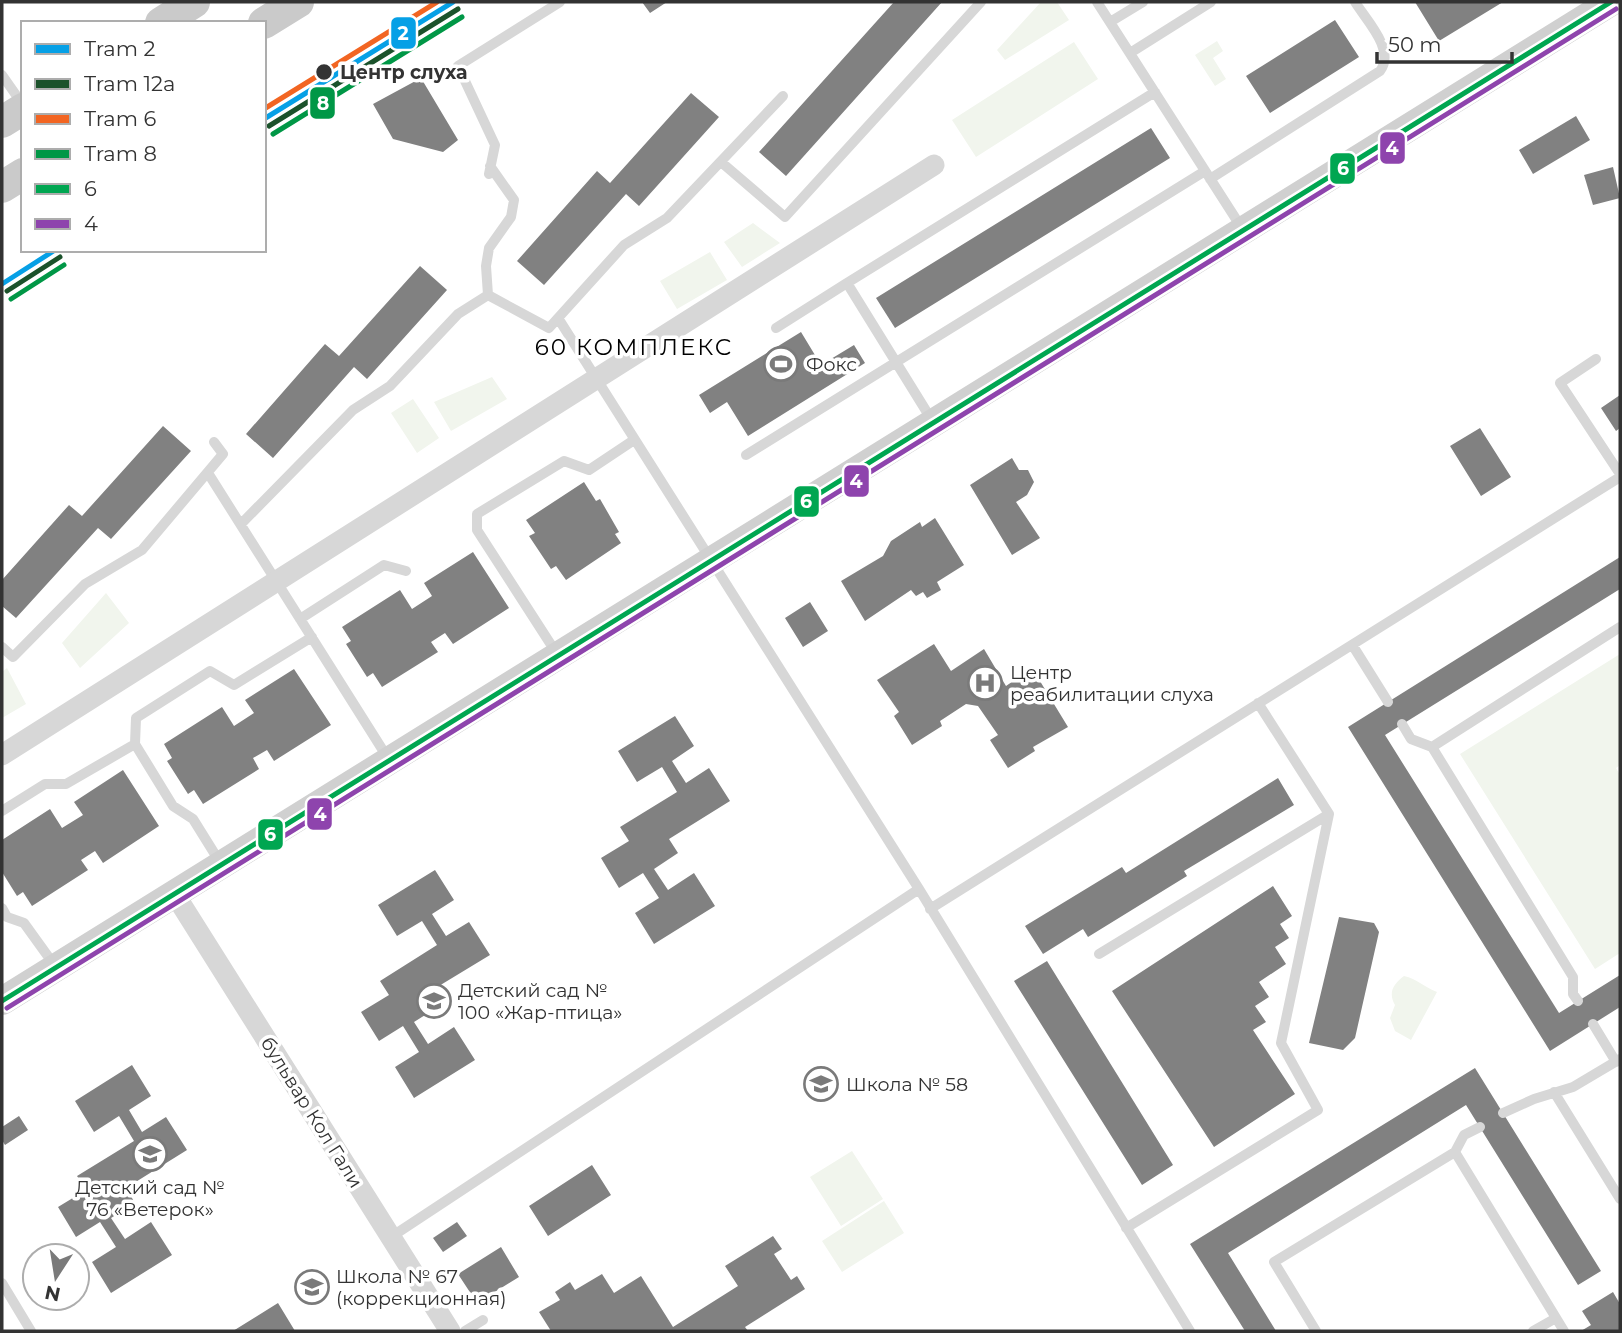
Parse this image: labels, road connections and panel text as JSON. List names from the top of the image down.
{
  "streets": {
    "street": ["бульвар Кол Гали"]
  },
  "districts": ["60 КОМПЛЕКС"],
  "places": {
    "other": ["Центр слуха"],
    "sports": ["Фокс"],
    "hospital": ["Центр реабилитации слуха"],
    "school or university": [
      "Детский сад № 100 «Жар-птица»",
      "Школа № 58",
      "Детский сад № 76 «Ветерок»",
      "Школа № 67 (коррекционная)"
    ]
  },
  "lines": [
    "tram line 2",
    "tram line 6",
    "transit line 6",
    "tram line 12а",
    "transit line 4",
    "tram line 8"
  ],
  "legend": [
    "Tram 2",
    "Tram 12а",
    "Tram 6",
    "Tram 8",
    "6",
    "4"
  ],
  "scale_bar": "50 m",
  "north": "bottom"
}
